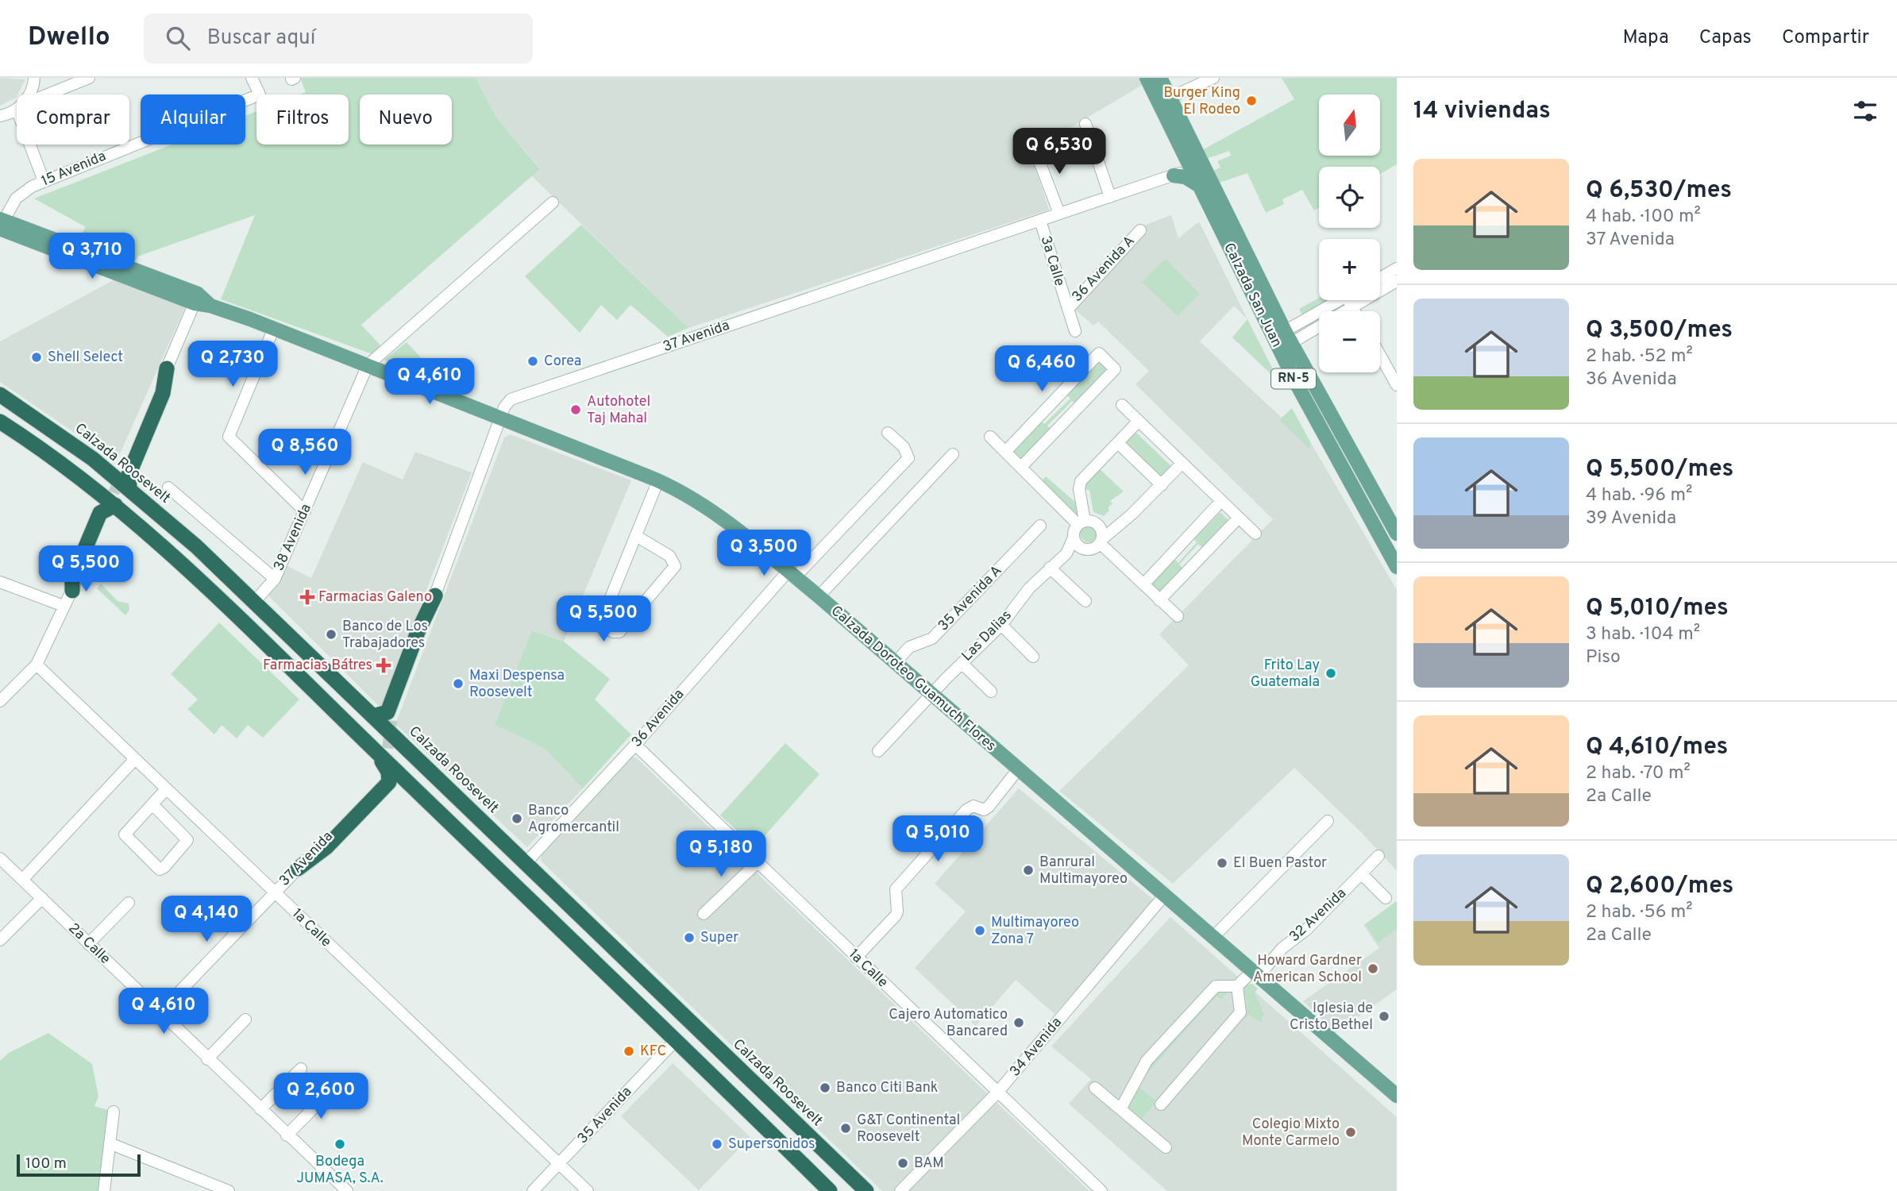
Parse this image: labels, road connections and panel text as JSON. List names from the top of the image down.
{
  "streets": {
    "highway": ["Calzada Roosevelt"],
    "main road": ["Calzada San Juan", "RN-5", "Calzada Doroteo Guamuch Flores"],
    "street": [
      "15 Avenida",
      "3a Calle",
      "36 Avenida A",
      "37 Avenida",
      "38 Avenida",
      "35 Avenida A",
      "Las Dalias",
      "36 Avenida",
      "32 Avenida",
      "1a Calle",
      "2a Calle",
      "34 Avenida",
      "35 Avenida"
    ]
  },
  "crossings": [
    ["15 Avenida", "Calzada Doroteo Guamuch Flores"],
    ["3a Calle", "36 Avenida A"],
    ["3a Calle", "37 Avenida"],
    ["Calzada San Juan", "37 Avenida"],
    ["37 Avenida", "Calzada Doroteo Guamuch Flores"],
    ["37 Avenida", "1a Calle"],
    ["37 Avenida", "2a Calle"],
    ["Calzada Roosevelt", "38 Avenida"],
    ["Calzada Roosevelt", "36 Avenida"],
    ["38 Avenida", "Calzada Doroteo Guamuch Flores"],
    ["35 Avenida A", "Calzada Doroteo Guamuch Flores"],
    ["Las Dalias", "Calzada Doroteo Guamuch Flores"],
    ["Calzada Doroteo Guamuch Flores", "36 Avenida"],
    ["Calzada Doroteo Guamuch Flores", "32 Avenida"],
    ["Calzada Doroteo Guamuch Flores", "34 Avenida"],
    ["36 Avenida", "1a Calle"],
    ["1a Calle", "34 Avenida"],
    ["1a Calle", "35 Avenida"]
  ],
  "places": {
    "other": [
      "Burger King El Rodeo",
      "Shell Select",
      "Corea",
      "Autohotel Taj Mahal",
      "Banco de Los Trabajadores",
      "Frito Lay Guatemala",
      "Maxi Despensa Roosevelt",
      "Banco Agromercantil",
      "El Buen Pastor",
      "Banrural Multimayoreo",
      "Multimayoreo Zona 7",
      "Super",
      "Howard Gardner American School",
      "Iglesia de Cristo Bethel",
      "Cajero Automatico Bancared",
      "KFC",
      "Banco Citi Bank",
      "G&T Continental Roosevelt",
      "Colegio Mixto Monte Carmelo",
      "Bodega JUMASA, S.A.",
      "Supersonidos",
      "BAM"
    ],
    "health": ["Farmacias Galeno", "Farmacias Bátres"]
  },
  "scale_bar": "100 m",
  "north": "top",
  "page": {
    "header": "Dwello",
    "search": "Buscar aquí",
    "nav": ["Mapa", "Capas", "Compartir"],
    "heading": "14 viviendas",
    "map_buttons": ["+", "−"],
    "chip": [
      "Comprar",
      "Alquilar",
      "Filtros",
      "Nuevo"
    ],
    "price": [
      "Q 6,530",
      "Q 3,710",
      "Q 2,730",
      "Q 6,460",
      "Q 4,610",
      "Q 8,560",
      "Q 3,500",
      "Q 5,500",
      "Q 5,500",
      "Q 5,010",
      "Q 5,180",
      "Q 4,140",
      "Q 4,610",
      "Q 2,600"
    ],
    "list": [
      {
        "name": "Q 6,530/mes",
        "note": "4 hab. · 100 m² · 37 Avenida"
      },
      {
        "name": "Q 3,500/mes",
        "note": "2 hab. · 52 m² · 36 Avenida"
      },
      {
        "name": "Q 5,500/mes",
        "note": "4 hab. · 96 m² · 39 Avenida"
      },
      {
        "name": "Q 5,010/mes",
        "note": "3 hab. · 104 m² · Piso"
      },
      {
        "name": "Q 4,610/mes",
        "note": "2 hab. · 70 m² · 2a Calle"
      },
      {
        "name": "Q 2,600/mes",
        "note": "2 hab. · 56 m² · 2a Calle"
      }
    ],
    "scale": "100 m"
  }
}
